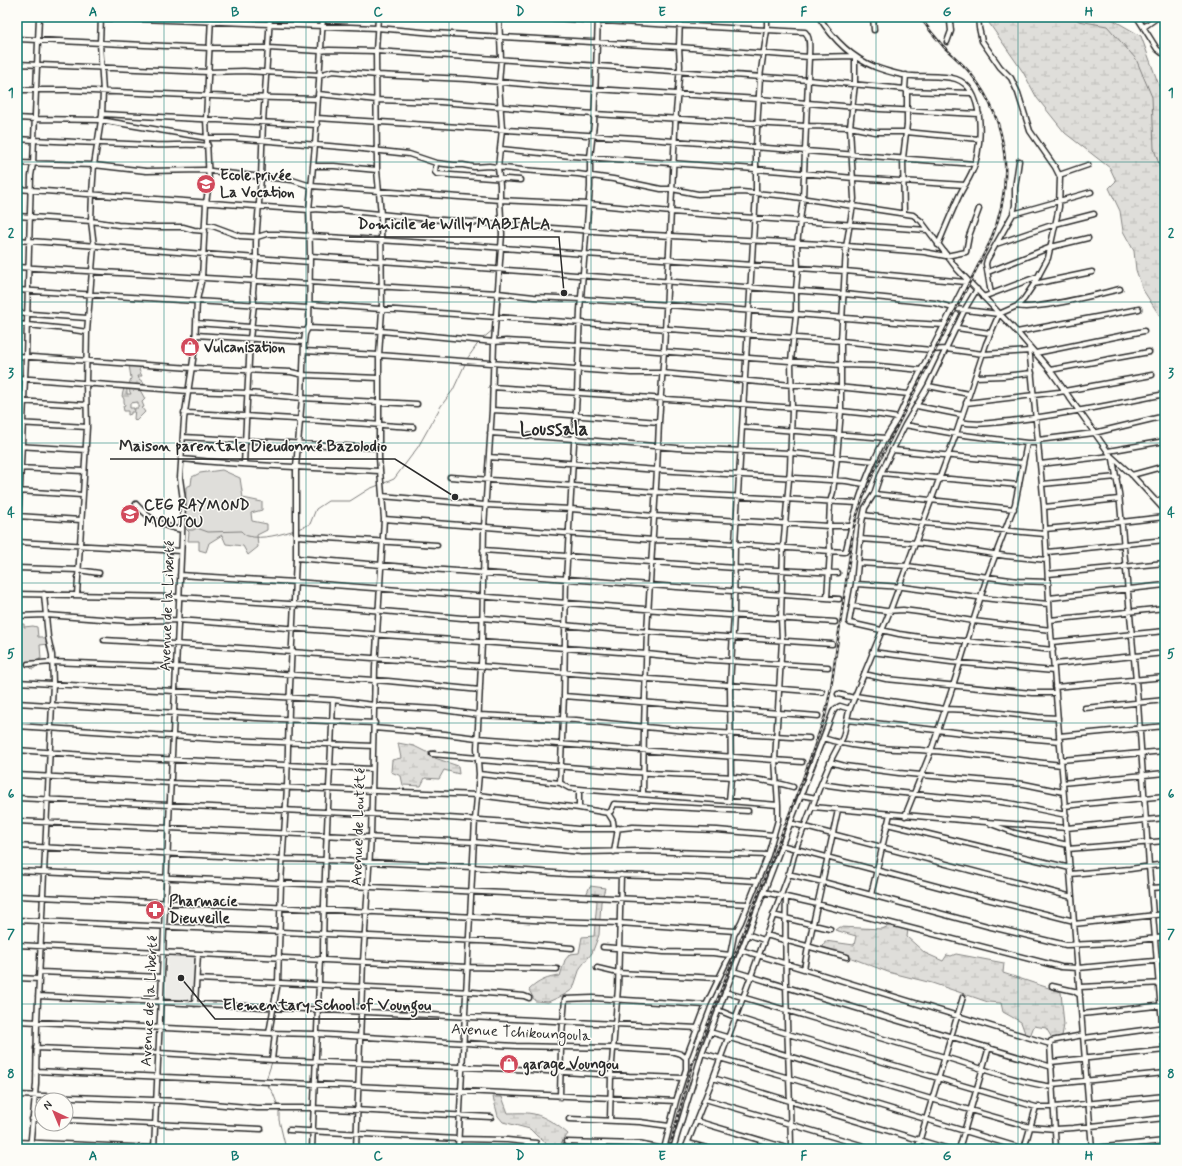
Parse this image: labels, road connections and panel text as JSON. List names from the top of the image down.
{
  "streets": {
    "street": ["Avenue de la Liberté", "Avenue de Loutété", "Avenue Tchikoungoula"]
  },
  "crossings": [
    ["Avenue de la Liberté", "Avenue Tchikoungoula"],
    ["Avenue de Loutété", "Avenue Tchikoungoula"]
  ],
  "districts": ["Loussala"],
  "places": {
    "school or university": ["Ecole privée La Vocation", "CEG RAYMOND MOUTOU"],
    "other": ["Domicile de Willy MABIALA", "Maison parentale Dieudonné Bazolodio", "Elementary School of Voungou"],
    "shop": ["Vulcanisation", "garage Voungou"],
    "pharmacy": ["Pharmacie Dieuveille"]
  },
  "north": "top left",
  "grid": {
    "columns": [
      "A",
      "B",
      "C",
      "D",
      "E",
      "F",
      "G",
      "H"
    ],
    "rows": [
      "1",
      "2",
      "3",
      "4",
      "5",
      "6",
      "7",
      "8"
    ]
  }
}
